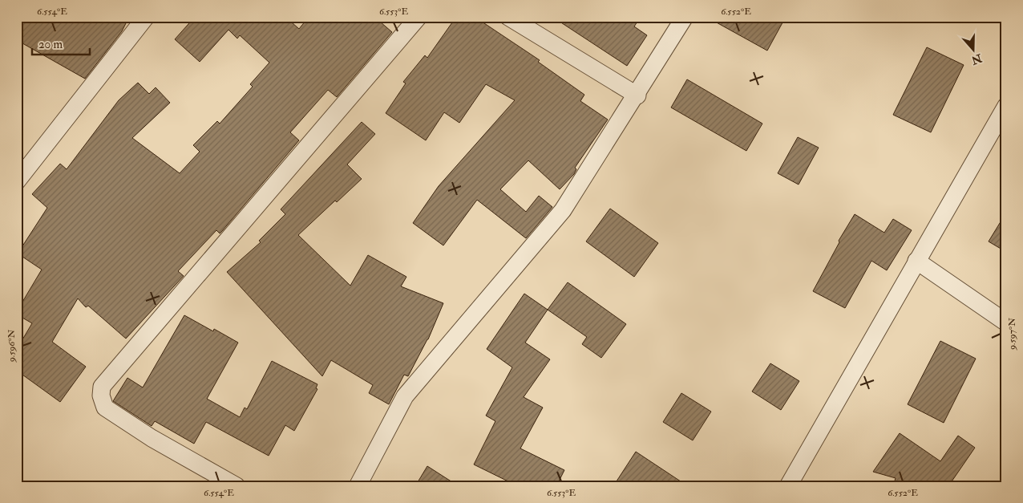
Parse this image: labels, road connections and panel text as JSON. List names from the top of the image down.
{
  "scale_bar": "20 m",
  "north": "bottom",
  "coordinates": [
    "6.554°E",
    "6.553°E",
    "6.552°E",
    "9.597°N",
    "9.596°N"
  ]
}
